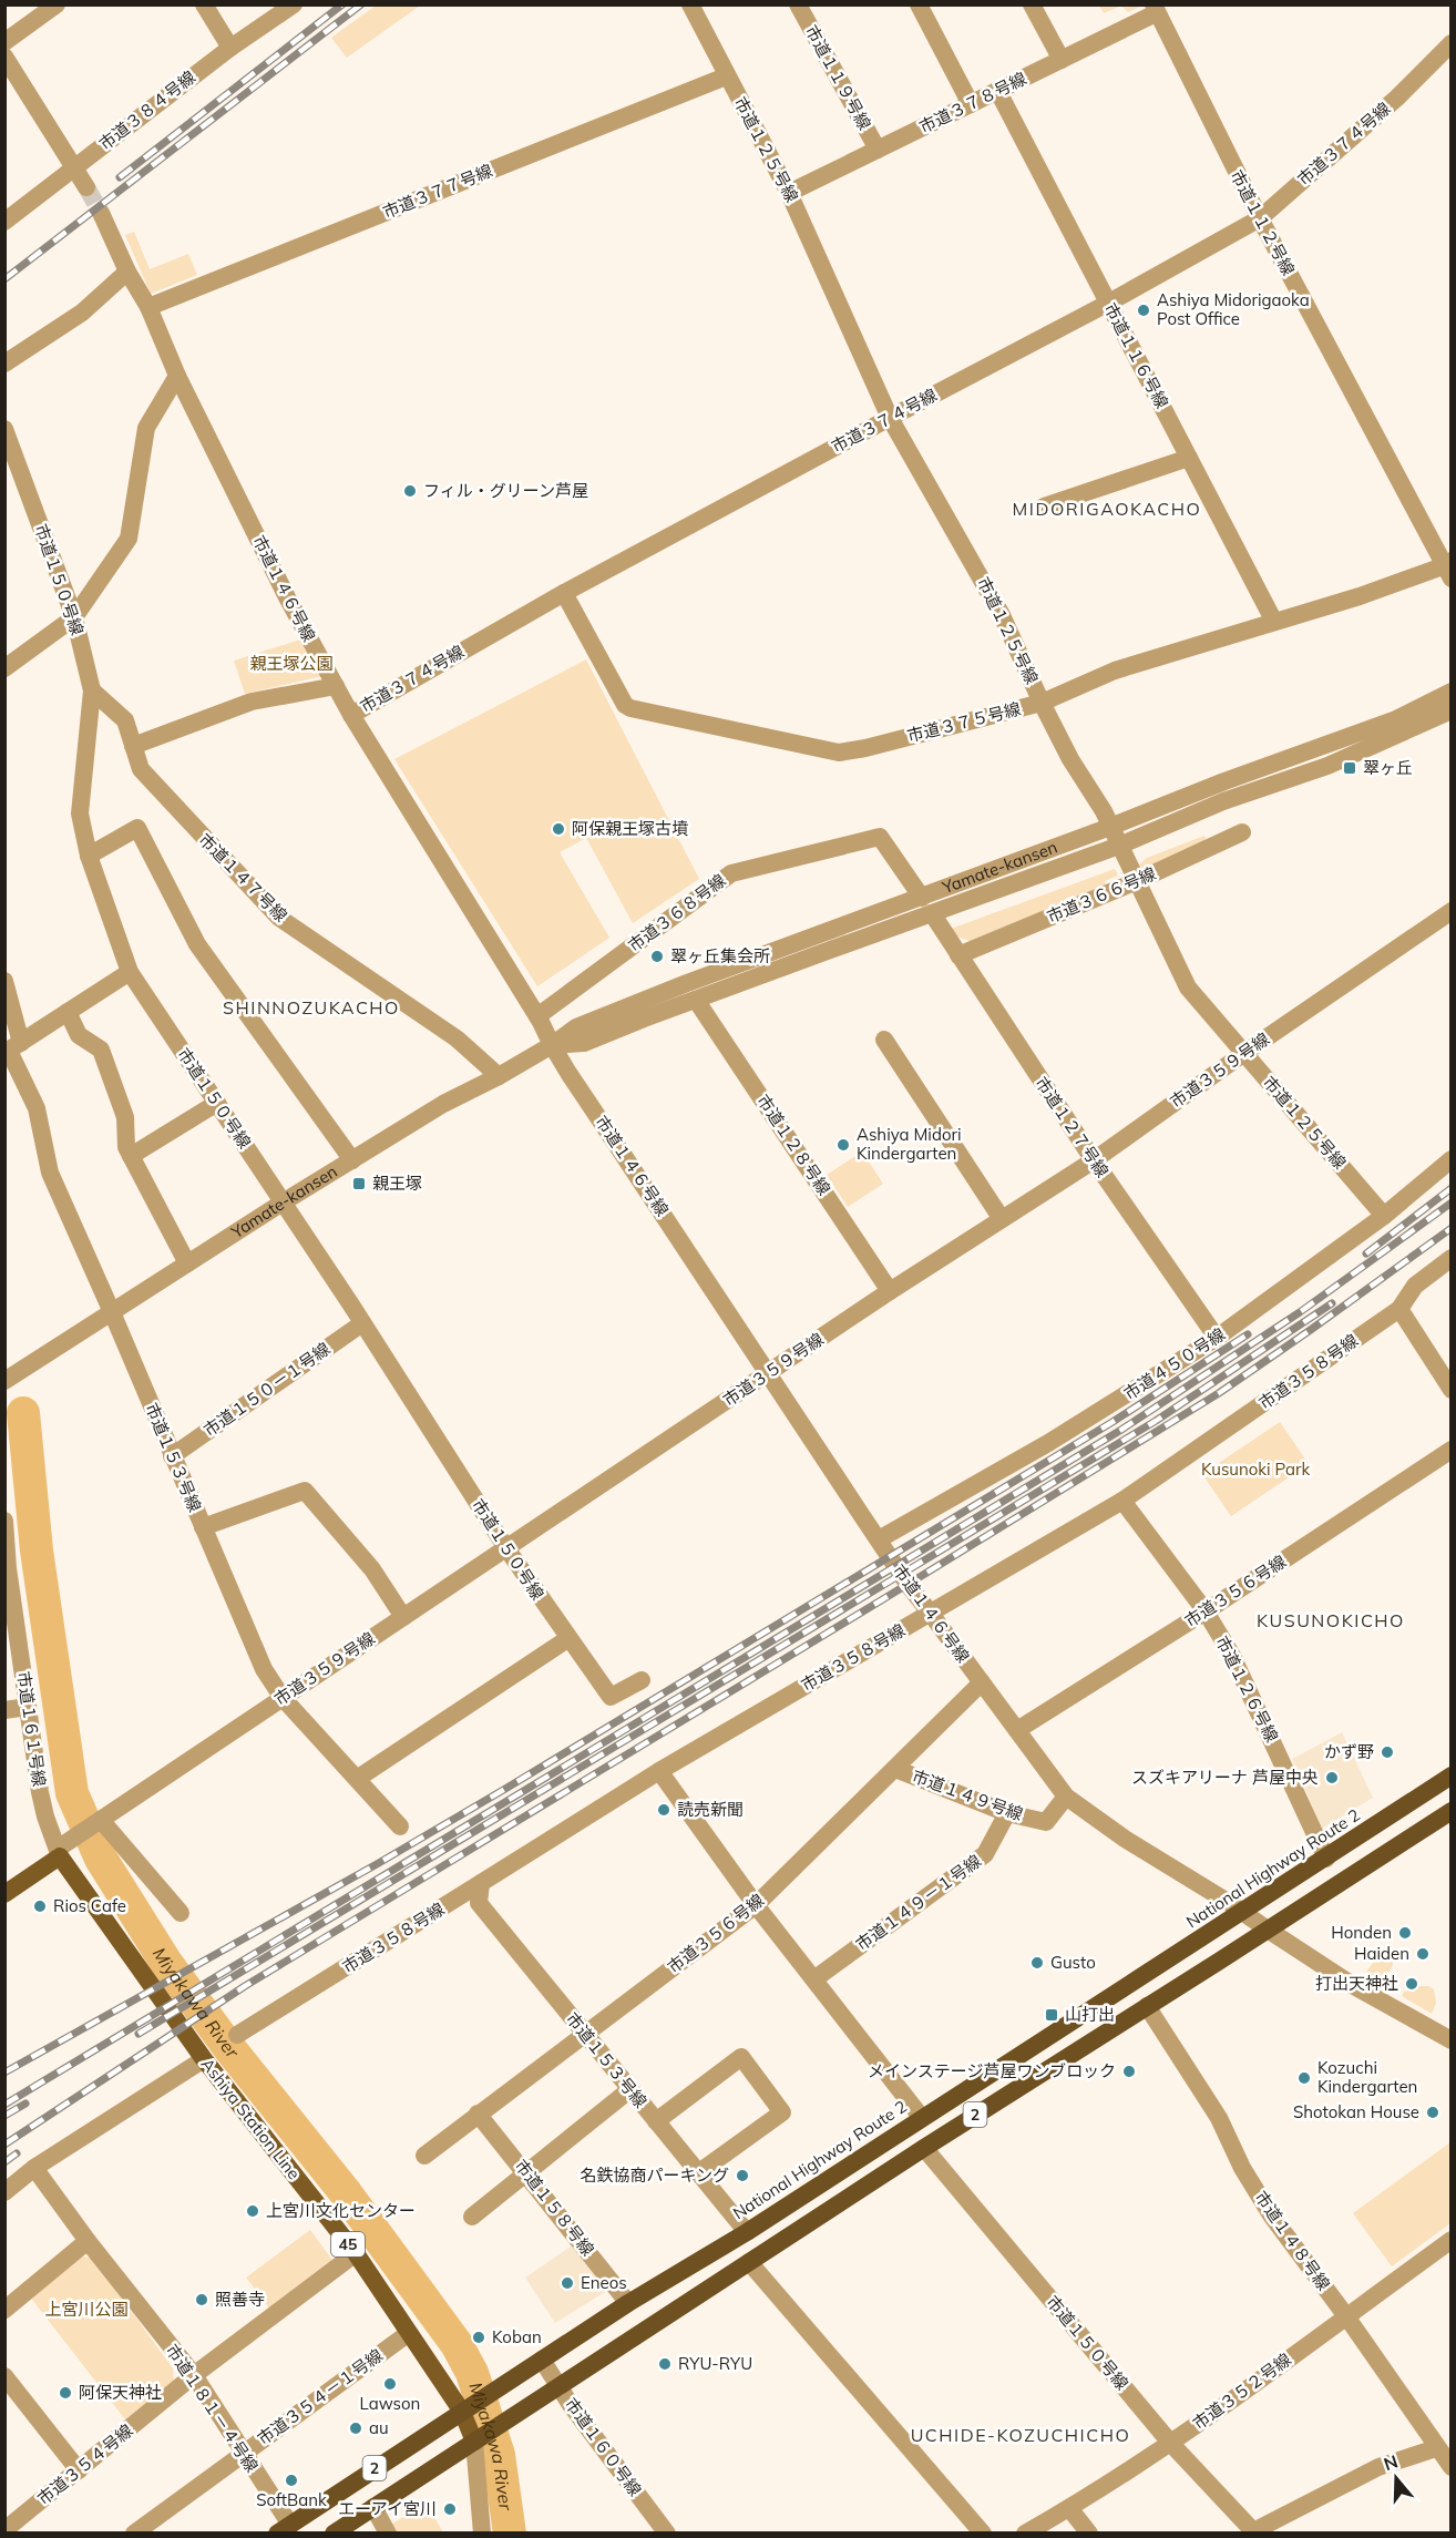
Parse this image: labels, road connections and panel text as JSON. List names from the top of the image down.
{
  "streets": {
    "highway": ["National Highway Route 2", "2"],
    "main road": ["Ashiya Station Line", "45"],
    "street": [
      "市道１１９号線",
      "市道３７８号線",
      "市道３８４号線",
      "市道３７４号線",
      "市道１２５号線",
      "市道３７７号線",
      "市道１１２号線",
      "市道１１６号線",
      "市道１５０号線",
      "市道１４６号線",
      "市道３７５号線",
      "Yamate-kansen",
      "市道１４７号線",
      "市道３６６号線",
      "市道３６８号線",
      "市道３５９号線",
      "市道１２７号線",
      "市道１２８号線",
      "市道４５０号線",
      "市道３５８号線",
      "市道１５０－１号線",
      "市道１５３号線",
      "市道３５６号線",
      "市道１２６号線",
      "市道１６１号線",
      "市道１４９号線",
      "市道１４９－１号線",
      "市道１５８号線",
      "市道１４８号線",
      "市道３５２号線",
      "市道３５４－１号線",
      "市道１８１－４号線",
      "市道１６０号線",
      "市道３５４号線"
    ]
  },
  "crossings": [
    ["市道１１９号線", "市道３７８号線"],
    ["市道３７８号線", "市道１２５号線"],
    ["市道３７８号線", "市道１１２号線"],
    ["市道３７８号線", "市道１１６号線"],
    ["市道３７４号線", "市道１２５号線"],
    ["市道３７４号線", "市道１１２号線"],
    ["市道３７４号線", "市道１１６号線"],
    ["市道３７４号線", "市道１４６号線"],
    ["市道３７４号線", "市道３７５号線"],
    ["市道１２５号線", "市道３７７号線"],
    ["市道１２５号線", "市道３７５号線"],
    ["市道１２５号線", "Yamate-kansen"],
    ["市道１２５号線", "市道３６６号線"],
    ["市道１２５号線", "市道３５９号線"],
    ["市道１２５号線", "市道４５０号線"],
    ["市道３７７号線", "市道１４６号線"],
    ["市道１１２号線", "市道３７５号線"],
    ["市道１１６号線", "市道３７５号線"],
    ["市道１５０号線", "Yamate-kansen"],
    ["市道１５０号線", "市道１４７号線"],
    ["市道１５０号線", "市道３５９号線"],
    ["市道１５０号線", "市道１５０－１号線"],
    ["市道１５０号線", "2"],
    ["市道１５０号線", "市道３５２号線"],
    ["市道１４６号線", "Yamate-kansen"],
    ["市道１４６号線", "市道３６８号線"],
    ["市道１４６号線", "市道３５９号線"],
    ["市道１４６号線", "市道４５０号線"],
    ["市道１４６号線", "市道３５８号線"],
    ["市道１４６号線", "市道３５６号線"],
    ["市道１４６号線", "市道１４９号線"],
    ["市道１４６号線", "National Highway Route 2"],
    ["市道１４６号線", "2"],
    ["Yamate-kansen", "市道１４７号線"],
    ["Yamate-kansen", "市道３６８号線"],
    ["Yamate-kansen", "市道１２７号線"],
    ["Yamate-kansen", "市道１２８号線"],
    ["Yamate-kansen", "市道１５３号線"],
    ["市道３６６号線", "市道１２７号線"],
    ["市道３６８号線", "市道１２７号線"],
    ["市道３５９号線", "市道１２７号線"],
    ["市道３５９号線", "市道１２８号線"],
    ["市道３５９号線", "市道１５３号線"],
    ["市道３５９号線", "市道１６１号線"],
    ["市道３５９号線", "Ashiya Station Line"],
    ["市道１２７号線", "市道４５０号線"],
    ["市道３５８号線", "市道１５３号線"],
    ["市道３５８号線", "市道１２６号線"],
    ["市道１５０－１号線", "市道１５３号線"],
    ["市道１５３号線", "市道３５６号線"],
    ["市道１５３号線", "National Highway Route 2"],
    ["市道３５６号線", "市道１２６号線"],
    ["市道３５６号線", "市道１４９号線"],
    ["市道３５６号線", "市道１５８号線"],
    ["市道１２６号線", "National Highway Route 2"],
    ["市道１６１号線", "Ashiya Station Line"],
    ["市道１４９号線", "市道１４９－１号線"],
    ["National Highway Route 2", "Ashiya Station Line"],
    ["National Highway Route 2", "市道１５８号線"],
    ["National Highway Route 2", "市道１８１－４号線"],
    ["National Highway Route 2", "市道１６０号線"],
    ["2", "Ashiya Station Line"],
    ["2", "市道１４８号線"],
    ["2", "市道１６０号線"],
    ["Ashiya Station Line", "市道３５４－１号線"],
    ["Ashiya Station Line", "市道３５４号線"],
    ["市道１４８号線", "市道３５２号線"],
    ["市道３５４－１号線", "市道１８１－４号線"],
    ["市道１８１－４号線", "市道３５４号線"]
  ],
  "districts": [
    "MIDORIGAOKACHO",
    "SHINNOZUKACHO",
    "KUSUNOKICHO",
    "UCHIDE-KOZUCHICHO"
  ],
  "water": ["Miyakawa River"],
  "parks": ["親王塚公園", "Kusunoki Park", "上宮川公園"],
  "places": {
    "other": [
      "Ashiya Midorigaoka Post Office",
      "フィル・グリーン芦屋",
      "阿保親王塚古墳",
      "翠ヶ丘集会所",
      "Ashiya Midori Kindergarten",
      "かず野",
      "スズキアリーナ 芦屋中央",
      "読売新聞",
      "Rios Cafe",
      "Honden",
      "Haiden",
      "Gusto",
      "打出天神社",
      "メインステージ芦屋ワンブロック",
      "Kozuchi Kindergarten",
      "Shotokan House",
      "名鉄協商パーキング",
      "上宮川文化センター",
      "Eneos",
      "照善寺",
      "Koban",
      "RYU-RYU",
      "Lawson",
      "阿保天神社",
      "au",
      "SoftBank",
      "エーアイ宮川"
    ],
    "transit": ["翠ヶ丘", "親王塚", "山打出"]
  },
  "north": "top"
}
